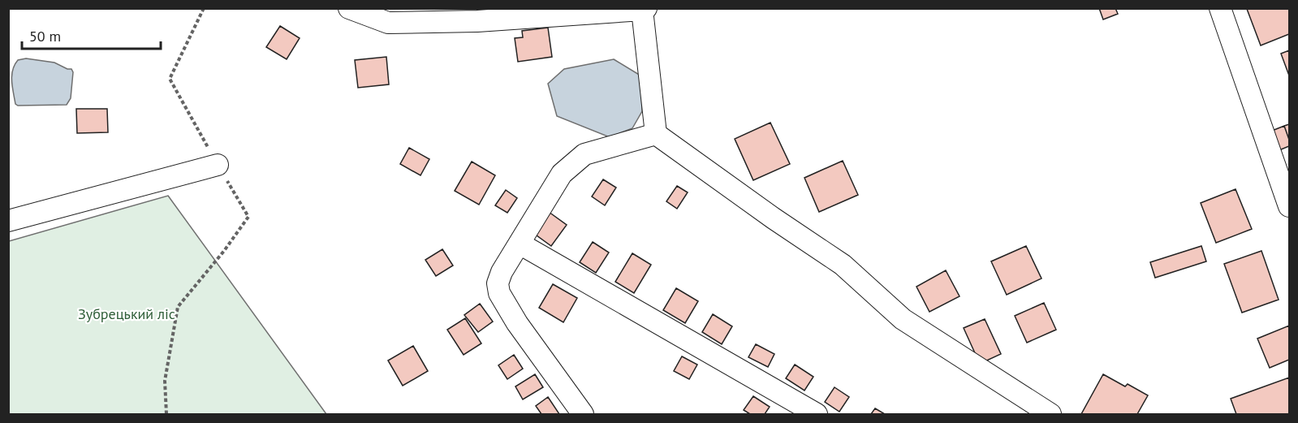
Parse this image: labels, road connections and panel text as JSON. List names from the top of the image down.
{
  "parks": ["Зубрецький ліс"],
  "scale_bar": "50 m"
}
